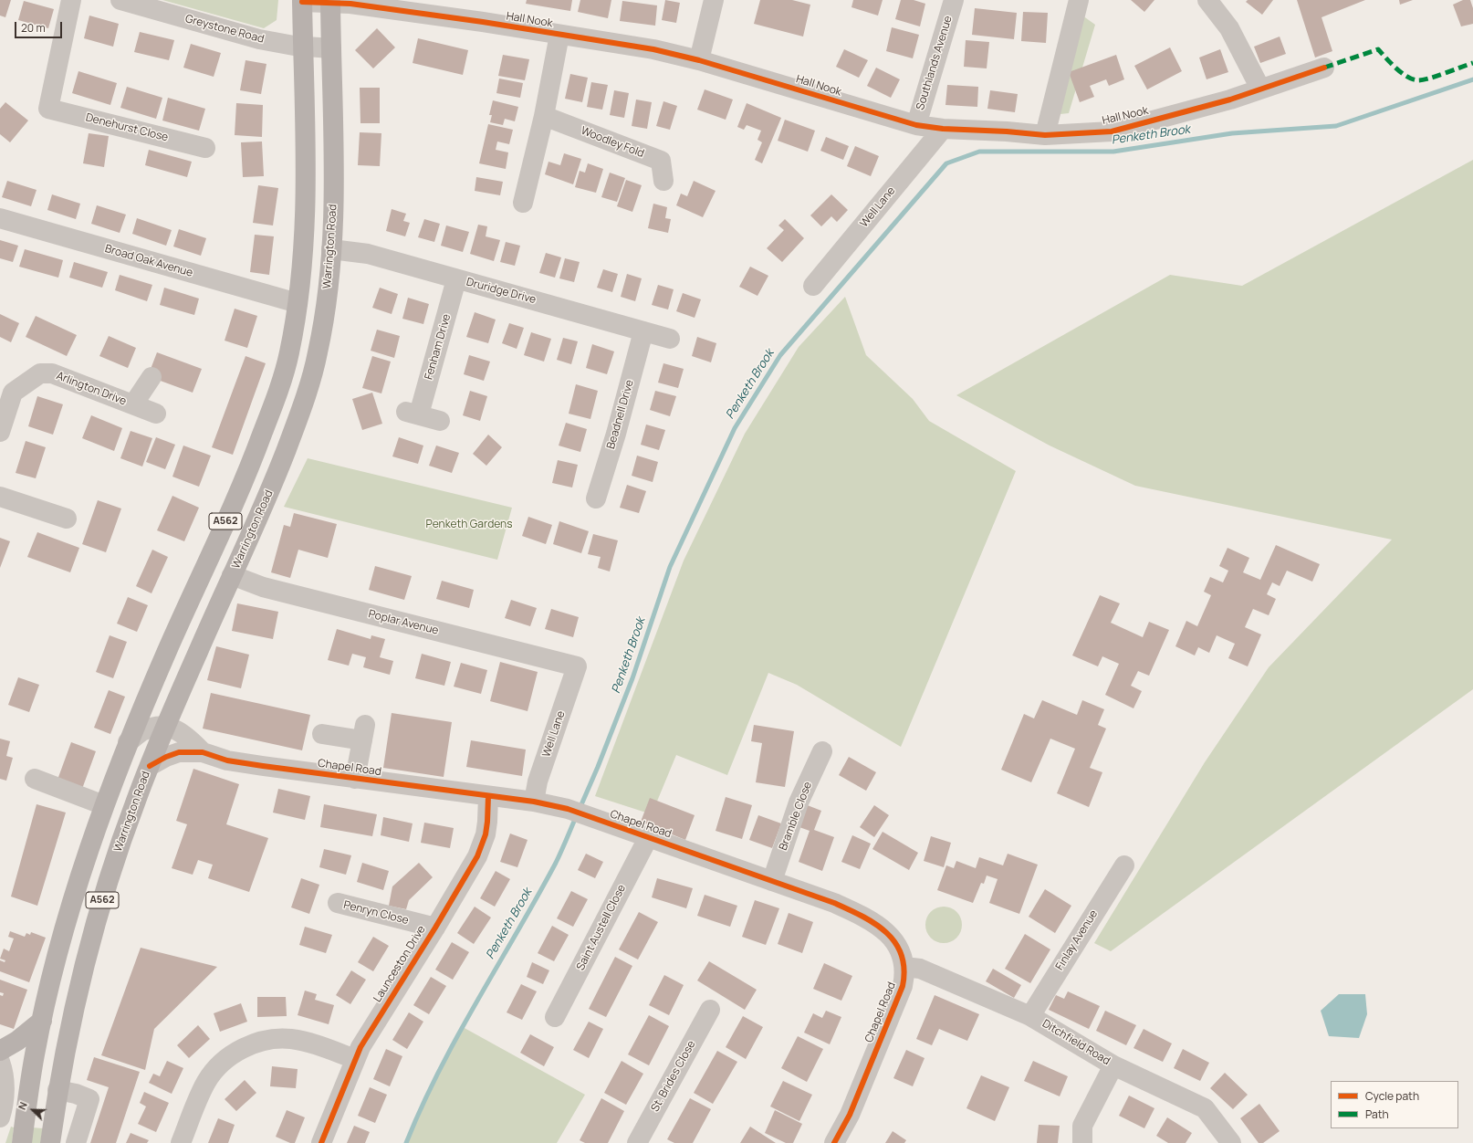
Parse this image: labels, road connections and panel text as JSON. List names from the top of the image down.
{
  "streets": {
    "main road": ["Warrington Road", "A562"],
    "street": [
      "Hall Nook",
      "Greystone Road",
      "Southlands Avenue",
      "Denehurst Close",
      "Woodley Fold",
      "Well Lane",
      "Broad Oak Avenue",
      "Druridge Drive",
      "Fenham Drive",
      "Arlington Drive",
      "Beadnell Drive",
      "Poplar Avenue",
      "Chapel Road",
      "Bramble Close",
      "Penryn Close",
      "Saint Austell Close",
      "Finlay Avenue",
      "Launceston Drive",
      "Ditchfield Road",
      "St. Brides Close"
    ]
  },
  "crossings": [
    ["Hall Nook", "Southlands Avenue"],
    ["Hall Nook", "Well Lane"],
    ["Hall Nook", "Warrington Road"],
    ["Hall Nook", "A562"],
    ["Greystone Road", "Warrington Road"],
    ["Greystone Road", "A562"],
    ["Well Lane", "Poplar Avenue"],
    ["Well Lane", "Chapel Road"],
    ["Warrington Road", "Druridge Drive"],
    ["Warrington Road", "A562"],
    ["Warrington Road", "Poplar Avenue"],
    ["Warrington Road", "Chapel Road"],
    ["Broad Oak Avenue", "A562"],
    ["Druridge Drive", "Fenham Drive"],
    ["Druridge Drive", "Beadnell Drive"],
    ["Chapel Road", "Bramble Close"],
    ["Chapel Road", "Saint Austell Close"],
    ["Chapel Road", "Launceston Drive"],
    ["Chapel Road", "Ditchfield Road"],
    ["Penryn Close", "Launceston Drive"],
    ["Finlay Avenue", "Ditchfield Road"]
  ],
  "water": ["Penketh Brook"],
  "parks": ["Penketh Gardens"],
  "legend": ["Cycle path", "Path"],
  "scale_bar": "20 m",
  "north": "top left"
}
